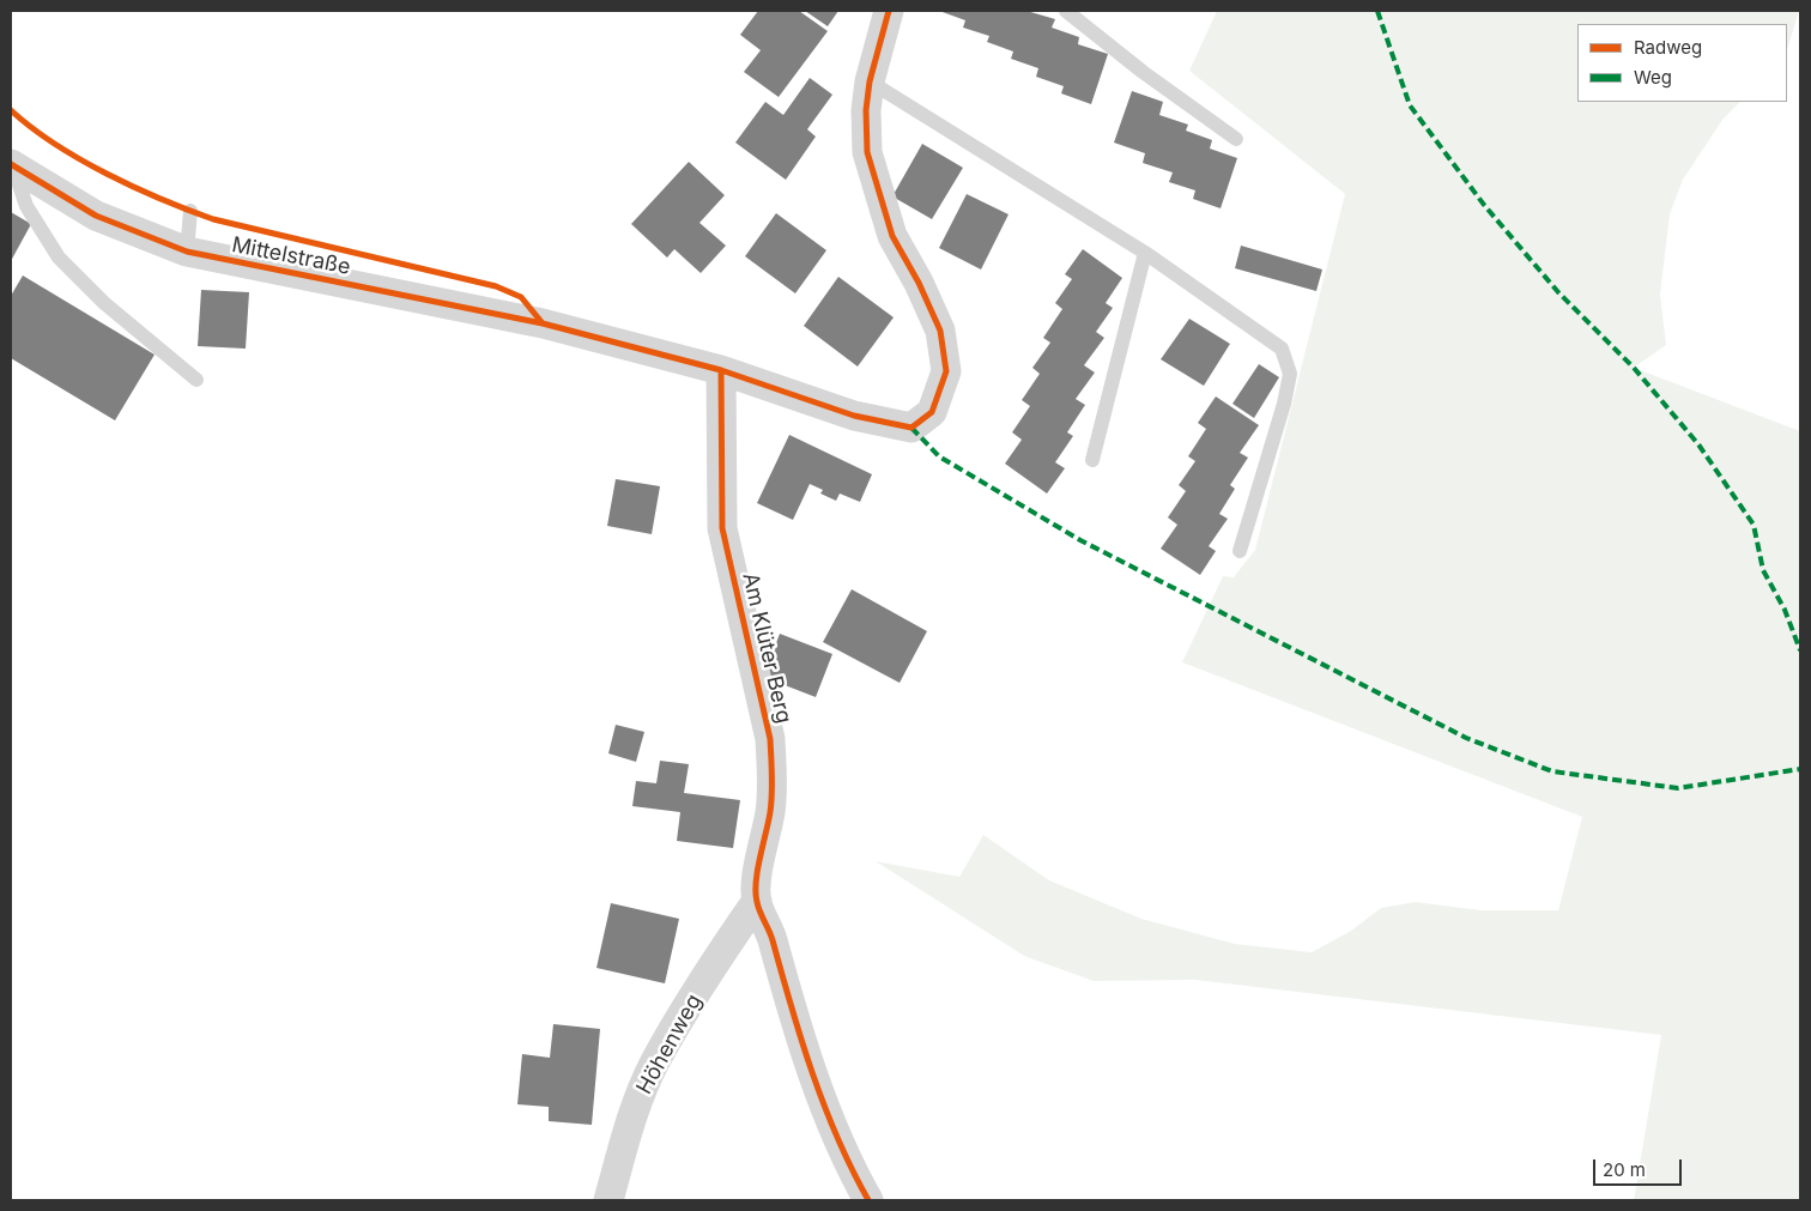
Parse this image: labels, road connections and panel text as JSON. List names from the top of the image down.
{
  "streets": {
    "street": ["Mittelstraße", "Am Klüter Berg", "Höhenweg"]
  },
  "crossings": [
    ["Mittelstraße", "Am Klüter Berg"],
    ["Am Klüter Berg", "Höhenweg"]
  ],
  "legend": ["Radweg", "Weg"],
  "scale_bar": "20 m"
}
